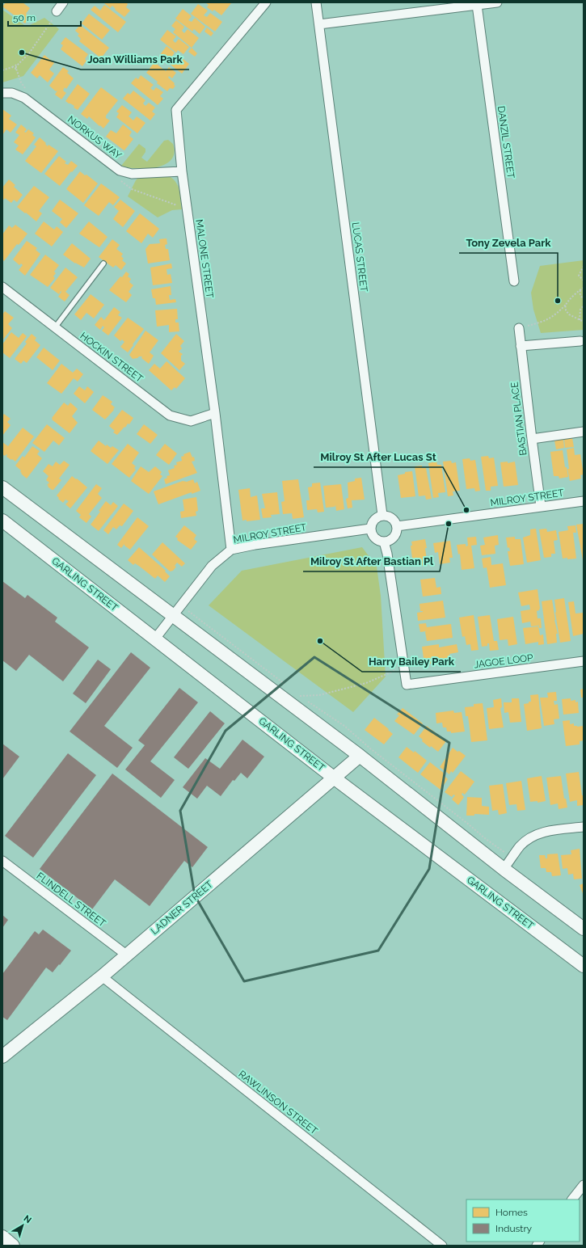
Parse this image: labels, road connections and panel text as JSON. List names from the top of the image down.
{
  "streets": {
    "street": [
      "NORKUS WAY",
      "DANZIL STREET",
      "LUCAS STREET",
      "MALONE STREET",
      "HOCKIN STREET",
      "BASTIAN PLACE",
      "MILROY STREET",
      "GARLING STREET",
      "JAGOE LOOP",
      "FLINDELL STREET",
      "LADNER STREET",
      "RAWLINSON STREET"
    ]
  },
  "crossings": [
    ["NORKUS WAY", "MALONE STREET"],
    ["LUCAS STREET", "MILROY STREET"],
    ["MALONE STREET", "HOCKIN STREET"],
    ["MALONE STREET", "MILROY STREET"],
    ["BASTIAN PLACE", "MILROY STREET"],
    ["MILROY STREET", "GARLING STREET"],
    ["GARLING STREET", "LADNER STREET"],
    ["FLINDELL STREET", "LADNER STREET"],
    ["LADNER STREET", "RAWLINSON STREET"]
  ],
  "places": [
    "Joan Williams Park",
    "Tony Zevela Park",
    "Milroy St After Lucas St",
    "Milroy St After Bastian Pl",
    "Harry Bailey Park"
  ],
  "legend": ["Homes", "Industry"],
  "scale_bar": "50 m",
  "north": "top right"
}
